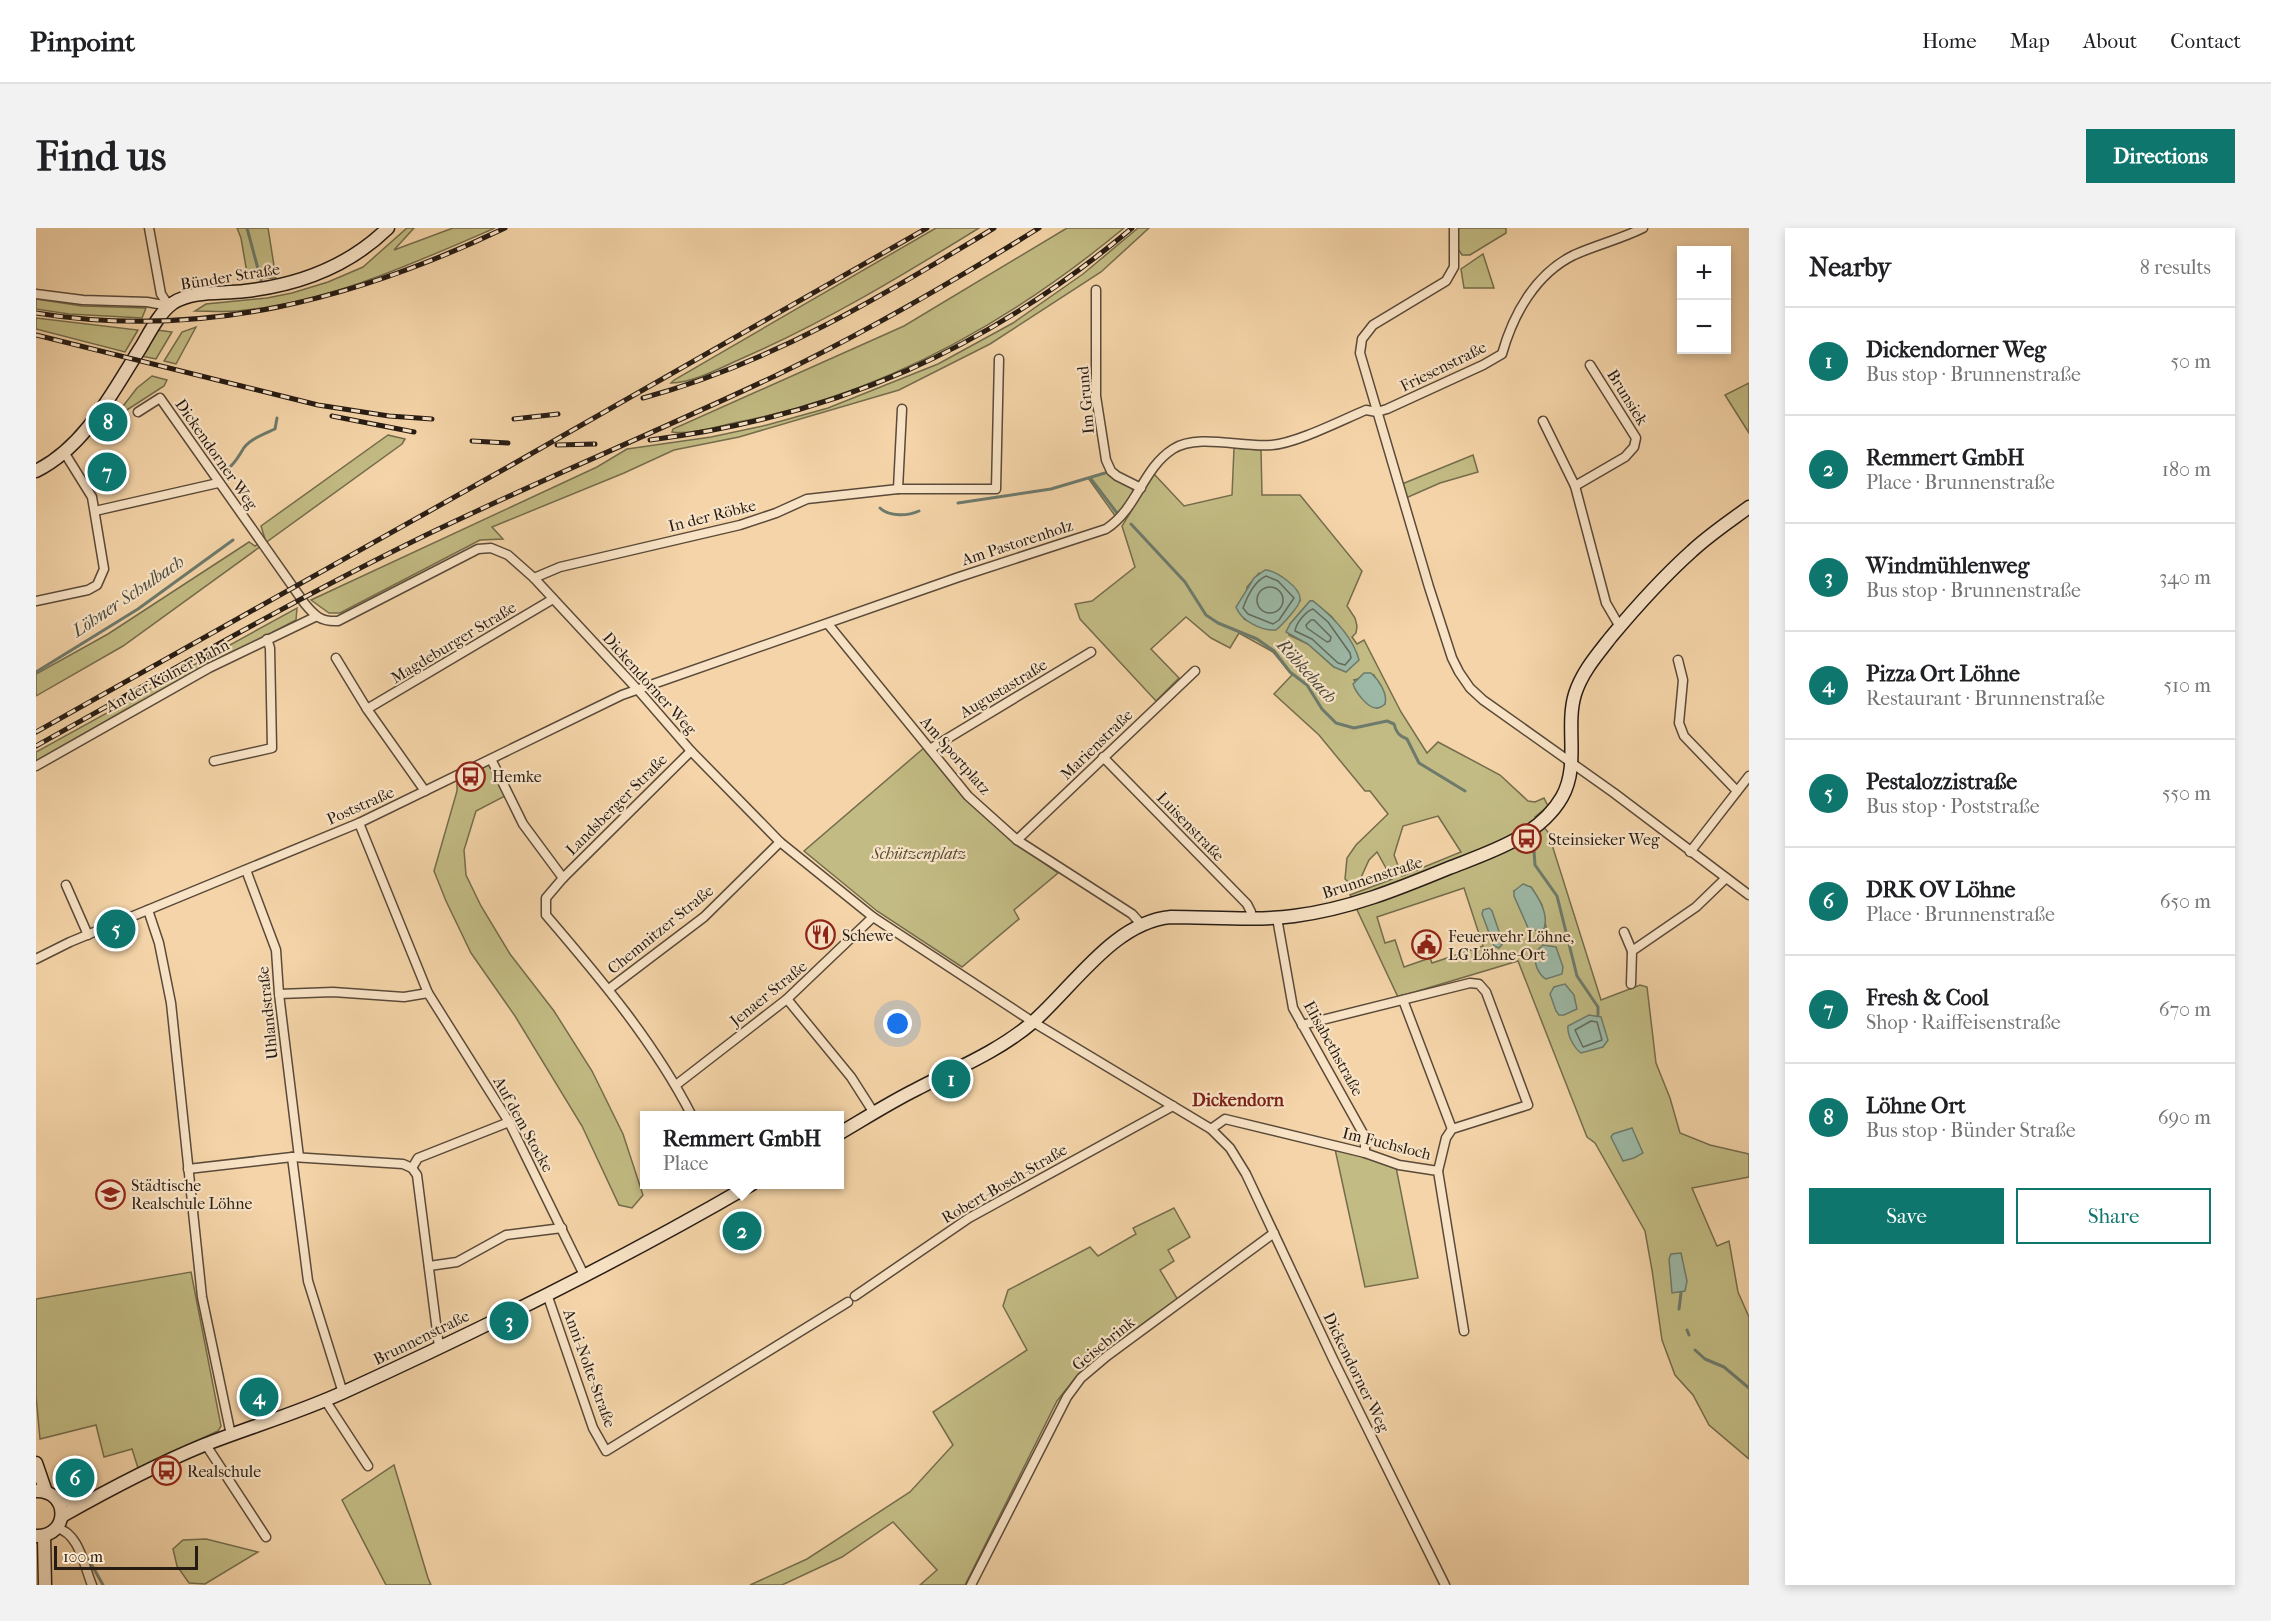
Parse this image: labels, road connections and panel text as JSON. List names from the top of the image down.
{
  "streets": {
    "street": [
      "Bünder Straße",
      "Friesenstraße",
      "Brunsiek",
      "Im Grund",
      "Dickendorner Weg",
      "In der Röbke",
      "Am Pastorenholz",
      "Magdeburger Straße",
      "An der Kölner Bahn",
      "Augustastraße",
      "Marienstraße",
      "Am Sportplatz",
      "Landsberger Straße",
      "Poststraße",
      "Luisenstraße",
      "Brunnenstraße",
      "Chemnitzer Straße",
      "Jenaer Straße",
      "Uhlandstraße",
      "Elisabethstraße",
      "Auf dem Stocke",
      "Im Fuchsloch",
      "Robert-Bosch-Straße",
      "Geisebrink",
      "Anni-Nolte-Straße"
    ]
  },
  "crossings": [
    ["Friesenstraße", "Am Pastorenholz"],
    ["Im Grund", "Am Pastorenholz"],
    ["Dickendorner Weg", "In der Röbke"],
    ["Dickendorner Weg", "Am Pastorenholz"],
    ["Dickendorner Weg", "Magdeburger Straße"],
    ["Dickendorner Weg", "An der Kölner Bahn"],
    ["Dickendorner Weg", "Landsberger Straße"],
    ["Dickendorner Weg", "Poststraße"],
    ["Dickendorner Weg", "Brunnenstraße"],
    ["Dickendorner Weg", "Chemnitzer Straße"],
    ["Dickendorner Weg", "Jenaer Straße"],
    ["Dickendorner Weg", "Im Fuchsloch"],
    ["Dickendorner Weg", "Robert-Bosch-Straße"],
    ["Dickendorner Weg", "Geisebrink"],
    ["Am Pastorenholz", "Am Sportplatz"],
    ["Am Pastorenholz", "Poststraße"],
    ["Augustastraße", "Am Sportplatz"],
    ["Marienstraße", "Am Sportplatz"],
    ["Marienstraße", "Luisenstraße"],
    ["Am Sportplatz", "Brunnenstraße"],
    ["Poststraße", "Uhlandstraße"],
    ["Poststraße", "Auf dem Stocke"],
    ["Luisenstraße", "Brunnenstraße"],
    ["Brunnenstraße", "Uhlandstraße"],
    ["Brunnenstraße", "Elisabethstraße"],
    ["Brunnenstraße", "Auf dem Stocke"],
    ["Brunnenstraße", "Anni-Nolte-Straße"],
    ["Elisabethstraße", "Im Fuchsloch"],
    ["Robert-Bosch-Straße", "Anni-Nolte-Straße"]
  ],
  "districts": ["Dickendorn"],
  "water": ["Löhner Schulbach", "Röbkebach"],
  "parks": ["Schützenplatz"],
  "places": {
    "bus stop": ["Hemke", "Steinsieker Weg", "Realschule"],
    "restaurant": ["Schewe"],
    "public building": ["Feuerwehr Löhne, LG Löhne-Ort"],
    "school or university": ["Städtische Realschule Löhne"]
  },
  "scale_bar": "100 m",
  "page": {
    "header": "Pinpoint",
    "nav": [
      "Home",
      "Map",
      "About",
      "Contact"
    ],
    "buttons": [
      "Directions",
      ["Save", "Share"]
    ],
    "title": "Find us",
    "heading": ["Nearby", "8 results"],
    "map_buttons": ["+", "−"],
    "list": [
      {
        "mark": "1",
        "name": "Dickendorner Weg",
        "note": "Bus stop · Brunnenstraße",
        "value": "50 m"
      },
      {
        "mark": "2",
        "name": "Remmert GmbH",
        "note": "Place · Brunnenstraße",
        "value": "180 m"
      },
      {
        "mark": "3",
        "name": "Windmühlenweg",
        "note": "Bus stop · Brunnenstraße",
        "value": "340 m"
      },
      {
        "mark": "4",
        "name": "Pizza Ort Löhne",
        "note": "Restaurant · Brunnenstraße",
        "value": "510 m"
      },
      {
        "mark": "5",
        "name": "Pestalozzistraße",
        "note": "Bus stop · Poststraße",
        "value": "550 m"
      },
      {
        "mark": "6",
        "name": "DRK OV Löhne",
        "note": "Place · Brunnenstraße",
        "value": "650 m"
      },
      {
        "mark": "7",
        "name": "Fresh & Cool",
        "note": "Shop · Raiffeisenstraße",
        "value": "670 m"
      },
      {
        "mark": "8",
        "name": "Löhne Ort",
        "note": "Bus stop · Bünder Straße",
        "value": "690 m"
      }
    ],
    "pins": [
      "8",
      "7",
      "5",
      "1",
      "2",
      "3",
      "4",
      "6"
    ],
    "popup": ["Remmert GmbH", "Place"],
    "scale": "100 m"
  }
}
